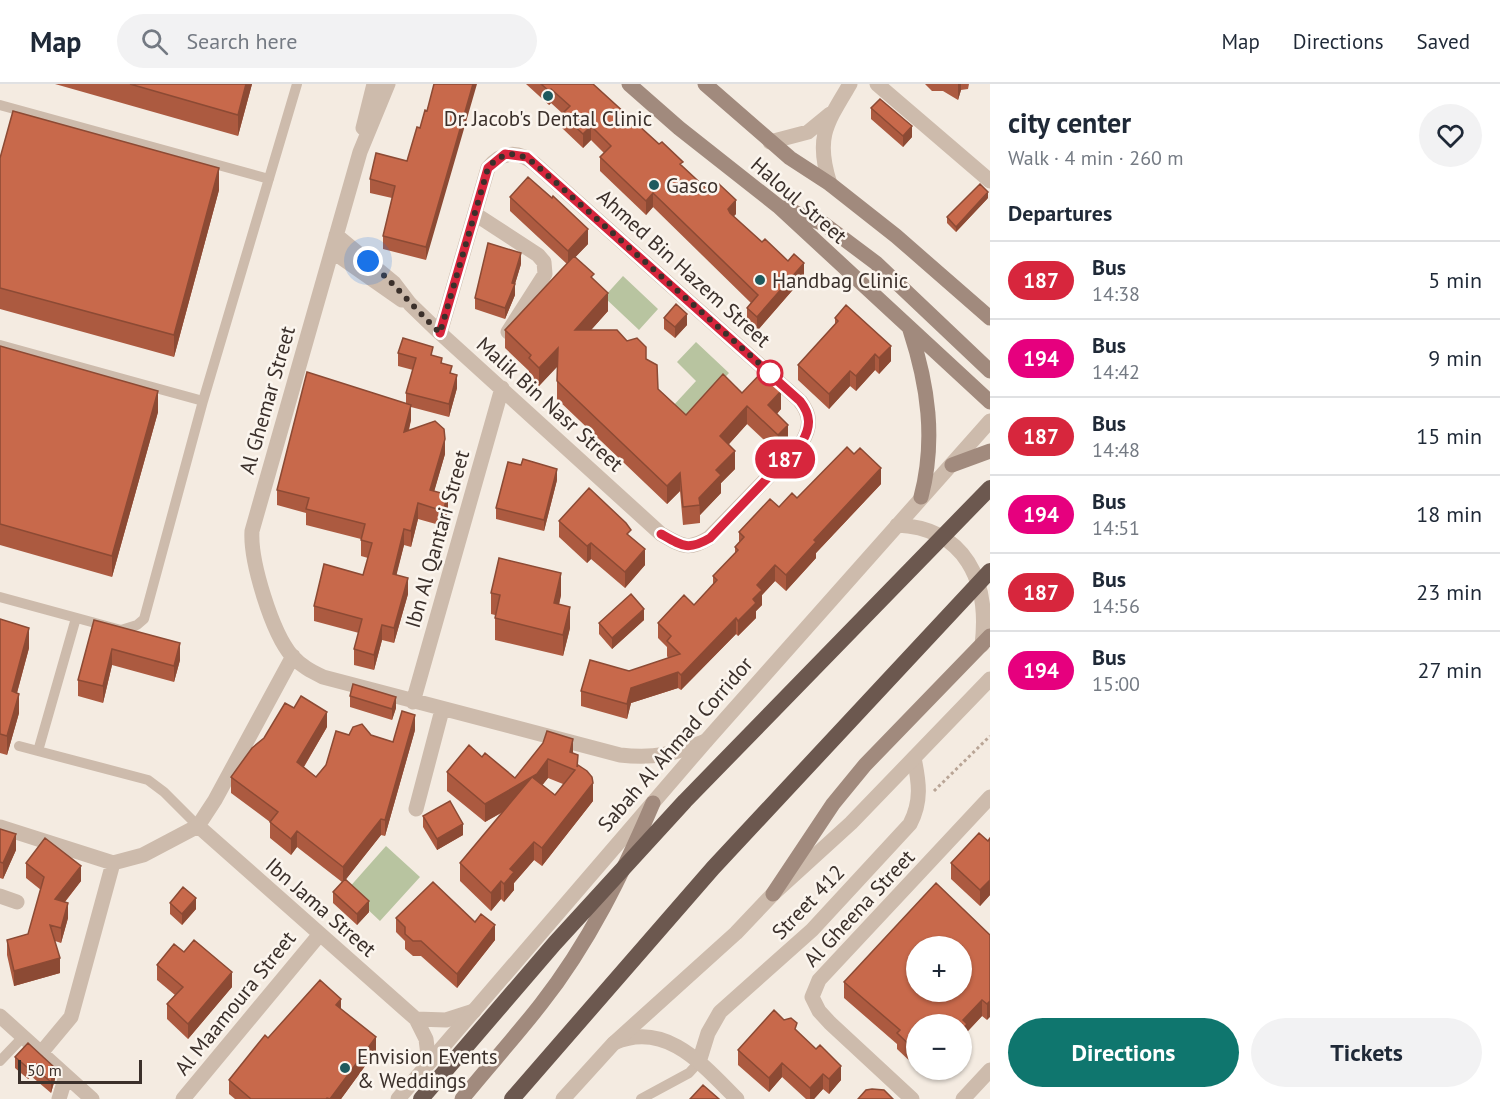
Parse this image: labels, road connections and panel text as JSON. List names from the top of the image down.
{
  "streets": {
    "highway": ["Sabah Al Ahmad Corridor"],
    "main road": ["Haloul Street"],
    "street": [
      "Ahmed Bin Hazem Street",
      "Al Ghemar Street",
      "Malik Bin Nasr Street",
      "Ibn Al Qantari Street",
      "Street 412",
      "Ibn Jama Street",
      "Al Gheena Street",
      "Al Maamoura Street"
    ]
  },
  "crossings": [
    ["Ahmed Bin Hazem Street", "Malik Bin Nasr Street"],
    ["Al Ghemar Street", "Malik Bin Nasr Street"],
    ["Al Ghemar Street", "Ibn Al Qantari Street"],
    ["Al Ghemar Street", "Sabah Al Ahmad Corridor"],
    ["Malik Bin Nasr Street", "Ibn Al Qantari Street"],
    ["Sabah Al Ahmad Corridor", "Ibn Jama Street"],
    ["Ibn Jama Street", "Al Maamoura Street"]
  ],
  "places": [
    "Dr. Jacob's Dental Clinic",
    "Gasco",
    "Handbag Clinic",
    "Envision Events & Weddings"
  ],
  "lines": ["bus line 187"],
  "scale_bar": "50 m",
  "page": {
    "header": "Map",
    "search": "Search here",
    "nav": ["Map", "Directions", "Saved"],
    "on_map": "187",
    "heading": [
      ["city center", "Walk · 4 min · 260 m"],
      "Departures"
    ],
    "list": [
      {
        "mark": "187",
        "name": "Bus",
        "note": "14:38",
        "value": "5 min"
      },
      {
        "mark": "194",
        "name": "Bus",
        "note": "14:42",
        "value": "9 min"
      },
      {
        "mark": "187",
        "name": "Bus",
        "note": "14:48",
        "value": "15 min"
      },
      {
        "mark": "194",
        "name": "Bus",
        "note": "14:51",
        "value": "18 min"
      },
      {
        "mark": "187",
        "name": "Bus",
        "note": "14:56",
        "value": "23 min"
      },
      {
        "mark": "194",
        "name": "Bus",
        "note": "15:00",
        "value": "27 min"
      }
    ],
    "map_buttons": ["+", "−"],
    "buttons": ["Directions", "Tickets"],
    "scale": "50 m"
  }
}
